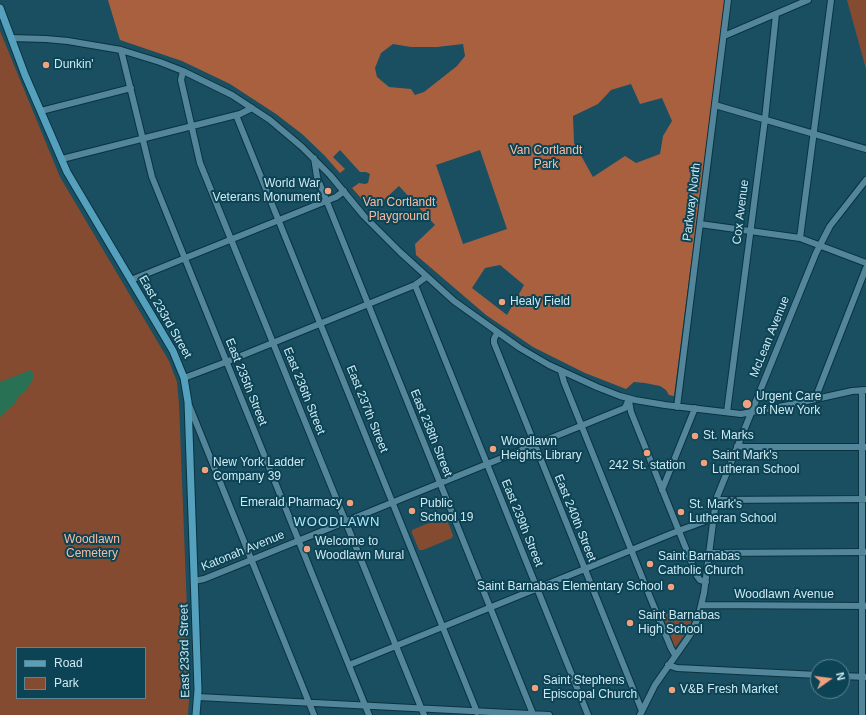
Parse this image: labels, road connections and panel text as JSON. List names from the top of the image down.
{
  "streets": {
    "main road": ["East 233rd Street"],
    "street": [
      "Parkway North",
      "Cox Avenue",
      "McLean Avenue",
      "East 235th Street",
      "East 236th Street",
      "East 237th Street",
      "East 238th Street",
      "East 240th Street",
      "East 239th Street",
      "Katonah Avenue",
      "Woodlawn Avenue"
    ]
  },
  "crossings": [
    ["East 233rd Street", "Katonah Avenue"],
    ["McLean Avenue", "East 240th Street"],
    ["McLean Avenue", "Woodlawn Avenue"],
    ["East 235th Street", "Katonah Avenue"],
    ["East 236th Street", "Katonah Avenue"],
    ["East 237th Street", "Katonah Avenue"],
    ["East 238th Street", "Katonah Avenue"],
    ["East 240th Street", "Katonah Avenue"],
    ["East 239th Street", "Katonah Avenue"]
  ],
  "districts": ["WOODLAWN"],
  "parks": ["Van Cortlandt Park", "Van Cortlandt Playground", "Woodlawn Cemetery"],
  "places": [
    "Dunkin'",
    "World War Veterans Monument",
    "Healy Field",
    "Urgent Care of New York",
    "St. Marks",
    "Woodlawn Heights Library",
    "242 St. station",
    "Saint Mark's Lutheran School",
    "New York Ladder Company 39",
    "Emerald Pharmacy",
    "Public School 19",
    "St. Mark's Lutheran School",
    "Welcome to Woodlawn Mural",
    "Saint Barnabas Catholic Church",
    "Saint Barnabas Elementary School",
    "Saint Barnabas High School",
    "Saint Stephens Episcopal Church",
    "V&B Fresh Market"
  ],
  "legend": ["Road", "Park"],
  "north": "right"
}
